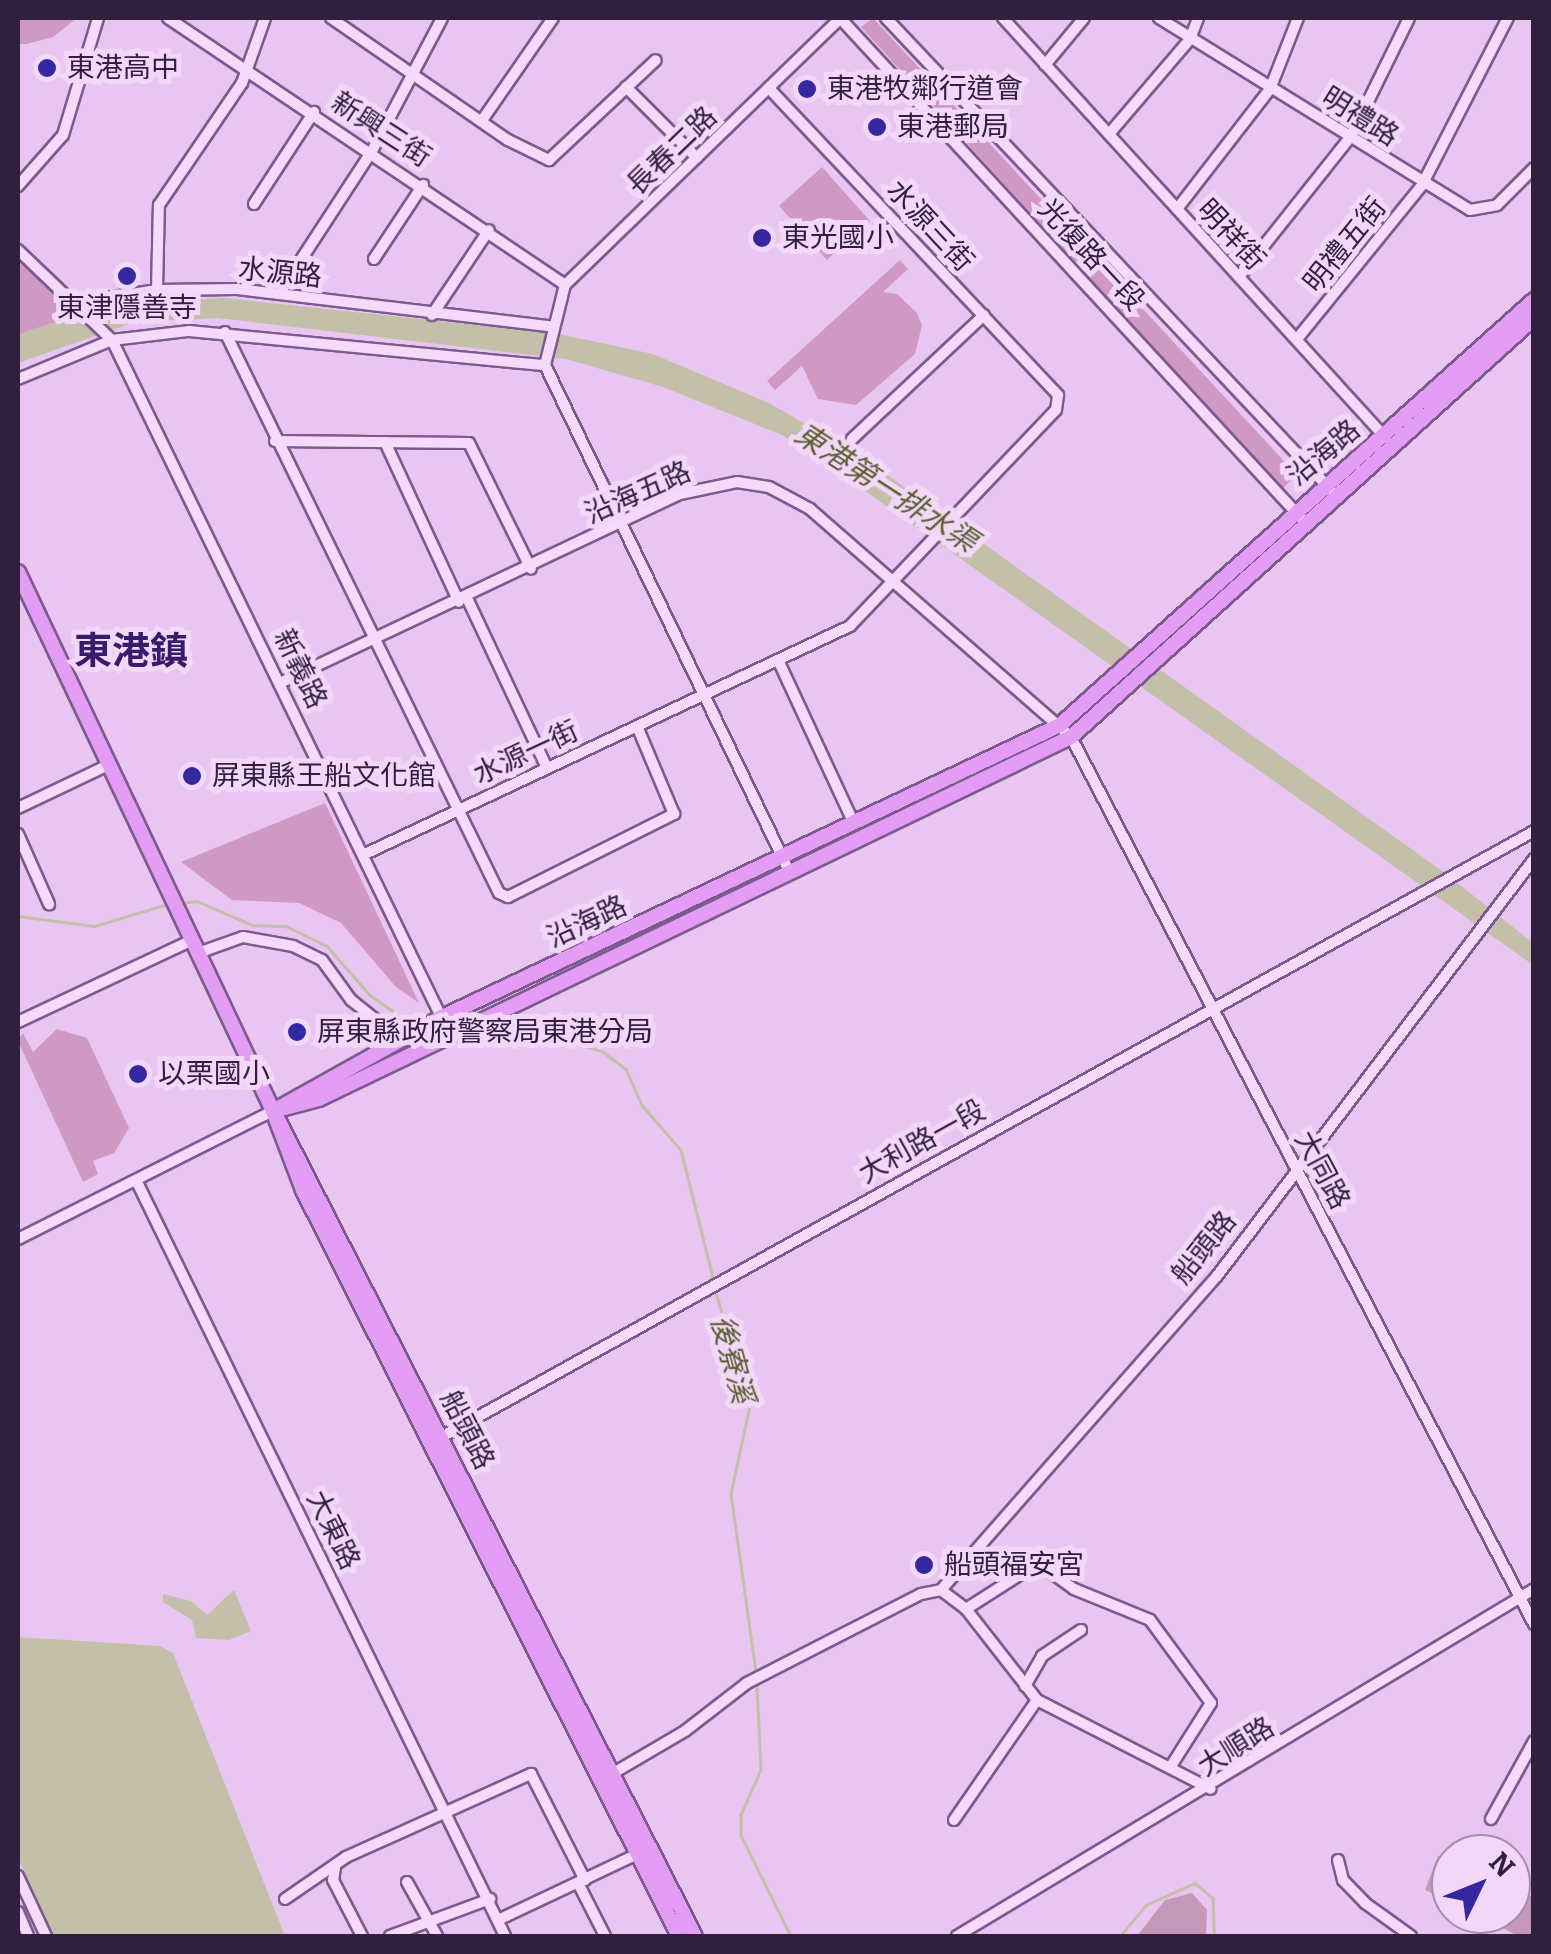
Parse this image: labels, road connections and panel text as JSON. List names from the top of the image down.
{
  "streets": {
    "main road": ["沿海路", "船頭路"],
    "street": [
      "明禮路",
      "新興三街",
      "長春二路",
      "水源三街",
      "明祥街",
      "明禮五街",
      "光復路一段",
      "水源路",
      "沿海五路",
      "新義路",
      "水源一街",
      "大利路一段",
      "大同路",
      "大東路",
      "大順路"
    ]
  },
  "crossings": [
    ["明禮路", "明禮五街"],
    ["新興三街", "長春二路"],
    ["長春二路", "水源三街"],
    ["長春二路", "光復路一段"],
    ["水源三街", "水源一街"],
    ["明祥街", "明禮五街"],
    ["明祥街", "沿海路"],
    ["光復路一段", "沿海路"],
    ["水源路", "新義路"],
    ["沿海路", "沿海五路"],
    ["沿海路", "新義路"],
    ["沿海路", "大同路"],
    ["沿海路", "船頭路"],
    ["沿海五路", "新義路"],
    ["沿海五路", "水源一街"],
    ["沿海五路", "大同路"],
    ["新義路", "水源一街"],
    ["大利路一段", "大同路"],
    ["大利路一段", "船頭路"],
    ["大同路", "船頭路"],
    ["大同路", "大順路"]
  ],
  "districts": ["東港鎮"],
  "water": ["東港第一排水渠", "後寮溪"],
  "places": [
    "東港高中",
    "東港牧鄰行道會",
    "東港郵局",
    "東光國小",
    "東津隱善寺",
    "屏東縣王船文化館",
    "屏東縣政府警察局東港分局",
    "以栗國小",
    "船頭福安宮"
  ],
  "north": "top right"
}
